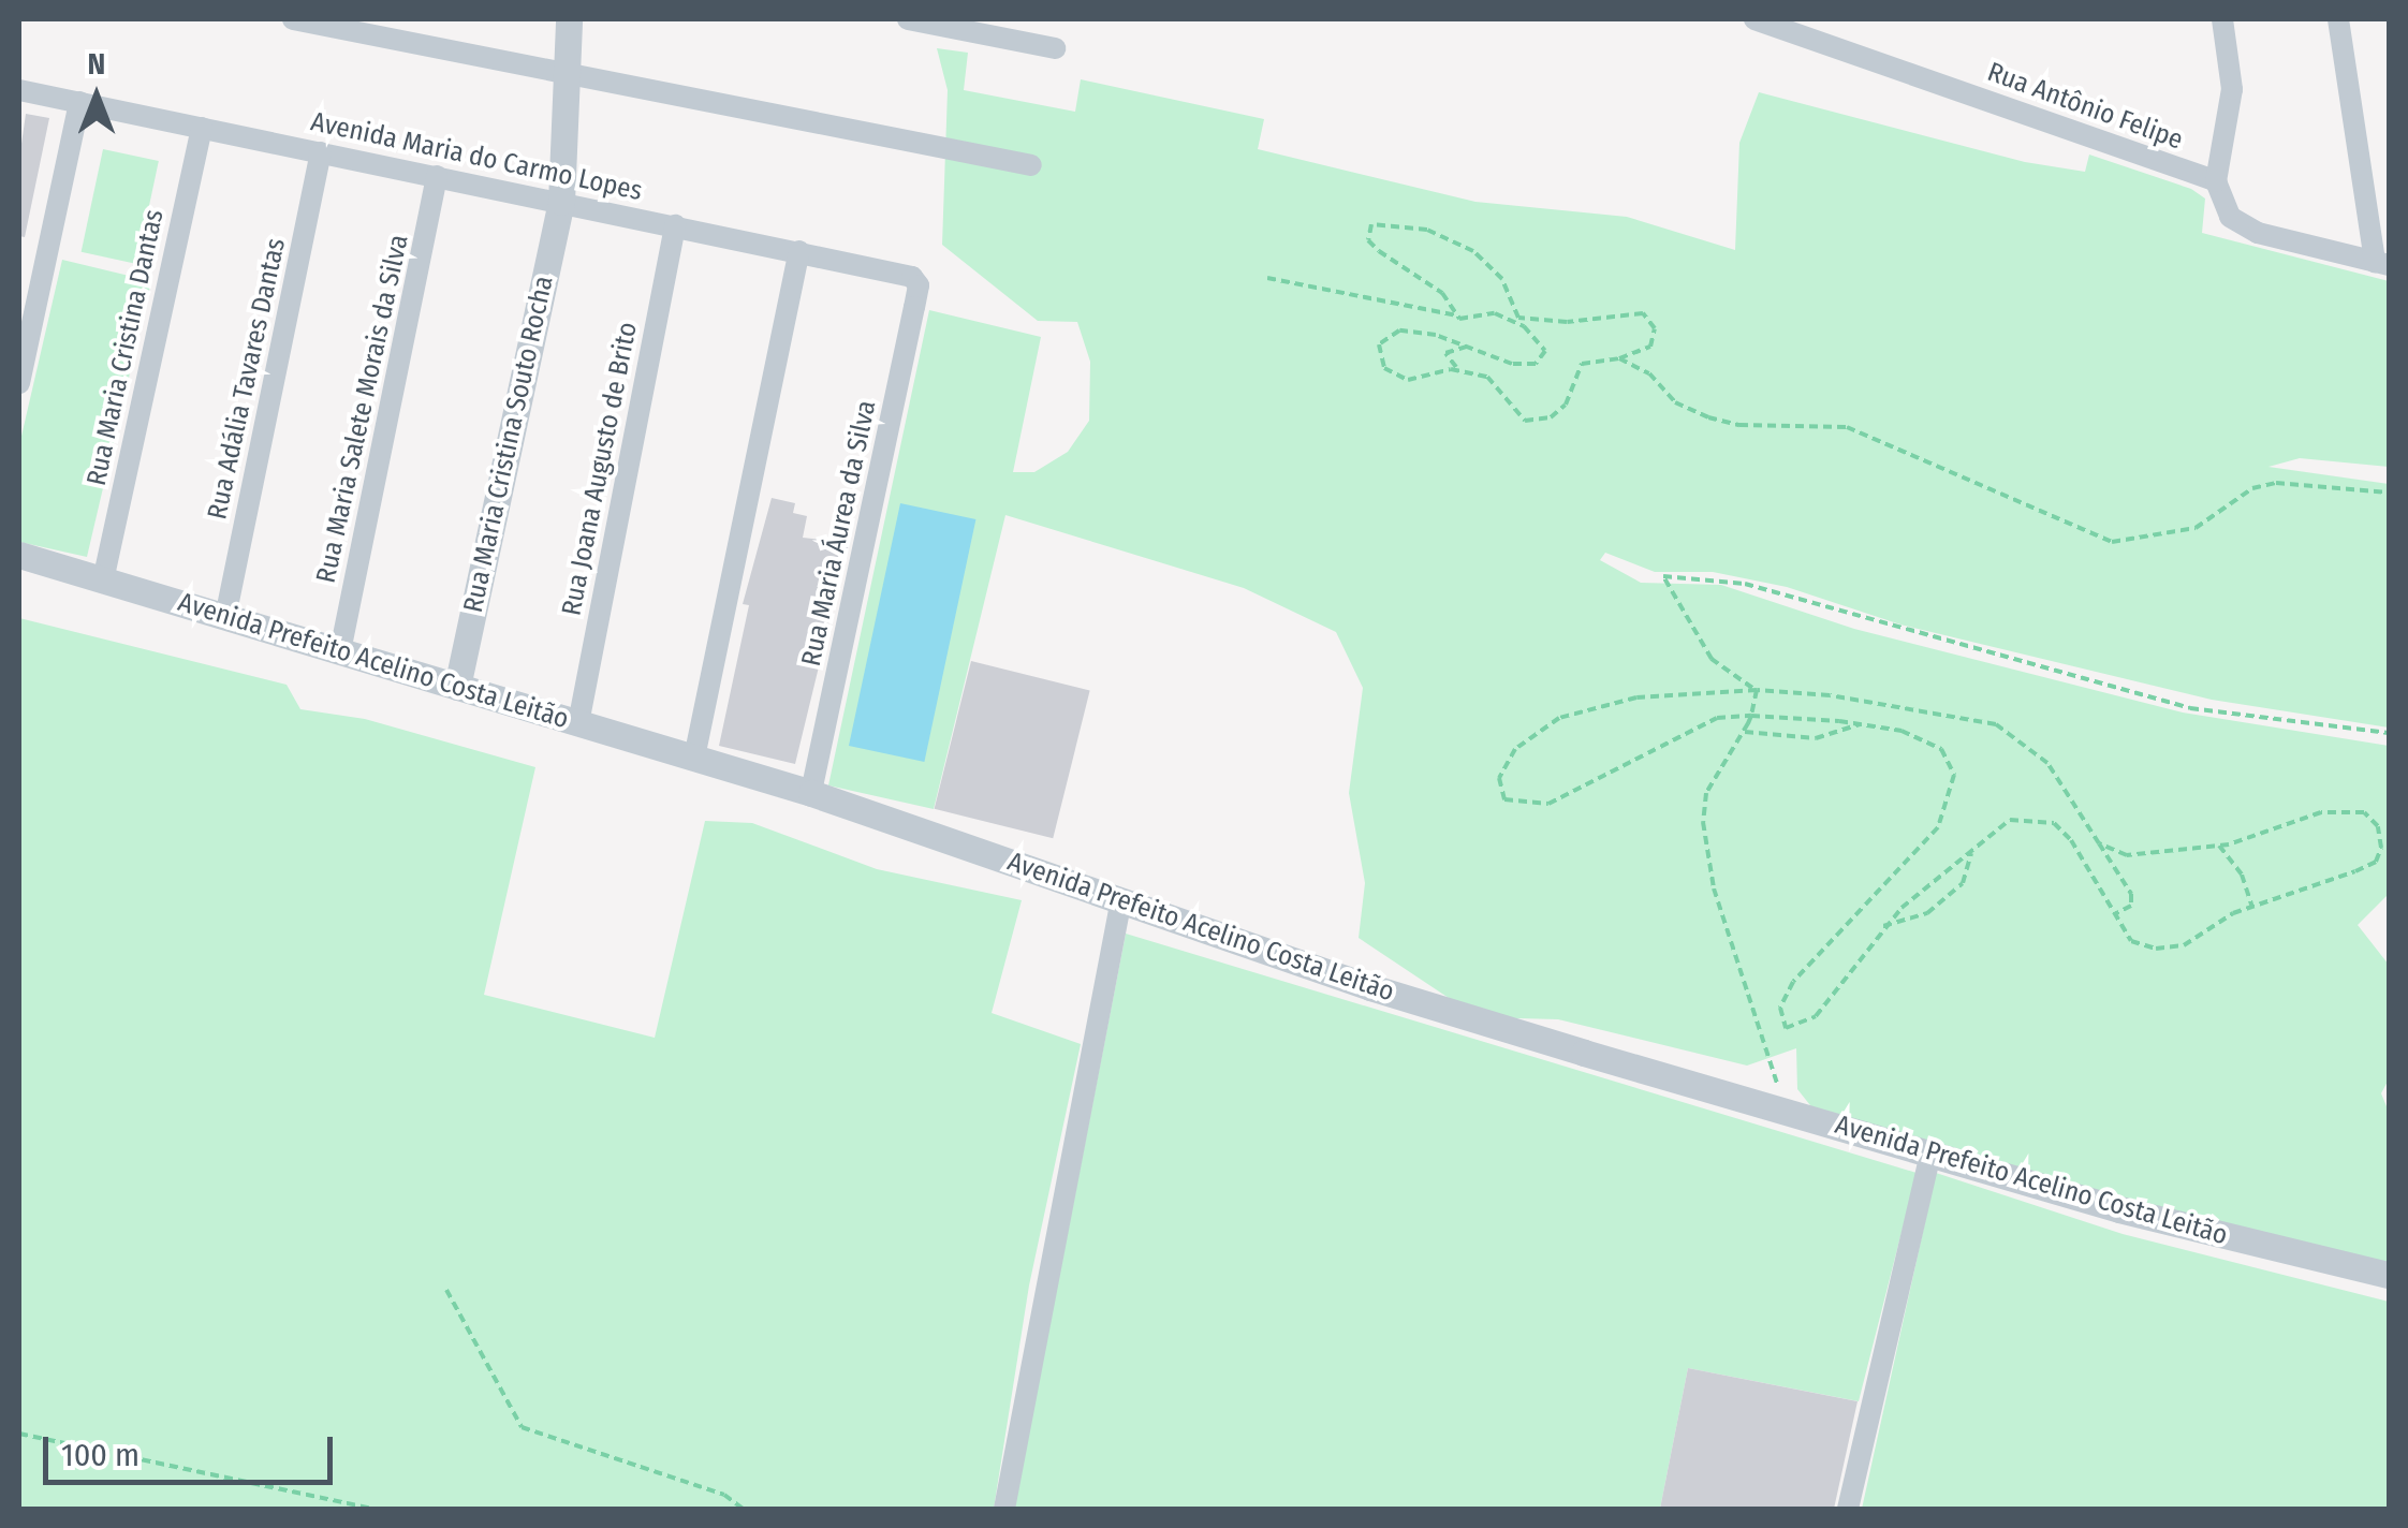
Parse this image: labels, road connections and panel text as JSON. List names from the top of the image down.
{
  "streets": {
    "street": [
      "Rua Antônio Felipe",
      "Avenida Maria do Carmo Lopes",
      "Rua Maria Cristina Dantas",
      "Rua Adália Tavares Dantas",
      "Rua Maria Salete Morais da Silva",
      "Rua Maria Cristina Souto Rocha",
      "Rua Joana Augusto de Brito",
      "Rua Maria Áurea da Silva",
      "Avenida Prefeito Acelino Costa Leitão"
    ]
  },
  "crossings": [
    ["Avenida Maria do Carmo Lopes", "Rua Maria Cristina Dantas"],
    ["Avenida Maria do Carmo Lopes", "Rua Adália Tavares Dantas"],
    ["Avenida Maria do Carmo Lopes", "Rua Maria Salete Morais da Silva"],
    ["Avenida Maria do Carmo Lopes", "Rua Maria Cristina Souto Rocha"],
    ["Avenida Maria do Carmo Lopes", "Rua Joana Augusto de Brito"],
    ["Avenida Maria do Carmo Lopes", "Rua Maria Áurea da Silva"],
    ["Rua Maria Cristina Dantas", "Avenida Prefeito Acelino Costa Leitão"],
    ["Rua Adália Tavares Dantas", "Avenida Prefeito Acelino Costa Leitão"],
    ["Rua Maria Salete Morais da Silva", "Avenida Prefeito Acelino Costa Leitão"],
    ["Rua Maria Cristina Souto Rocha", "Avenida Prefeito Acelino Costa Leitão"],
    ["Rua Joana Augusto de Brito", "Avenida Prefeito Acelino Costa Leitão"],
    ["Rua Maria Áurea da Silva", "Avenida Prefeito Acelino Costa Leitão"]
  ],
  "scale_bar": "100 m",
  "north": "top"
}
